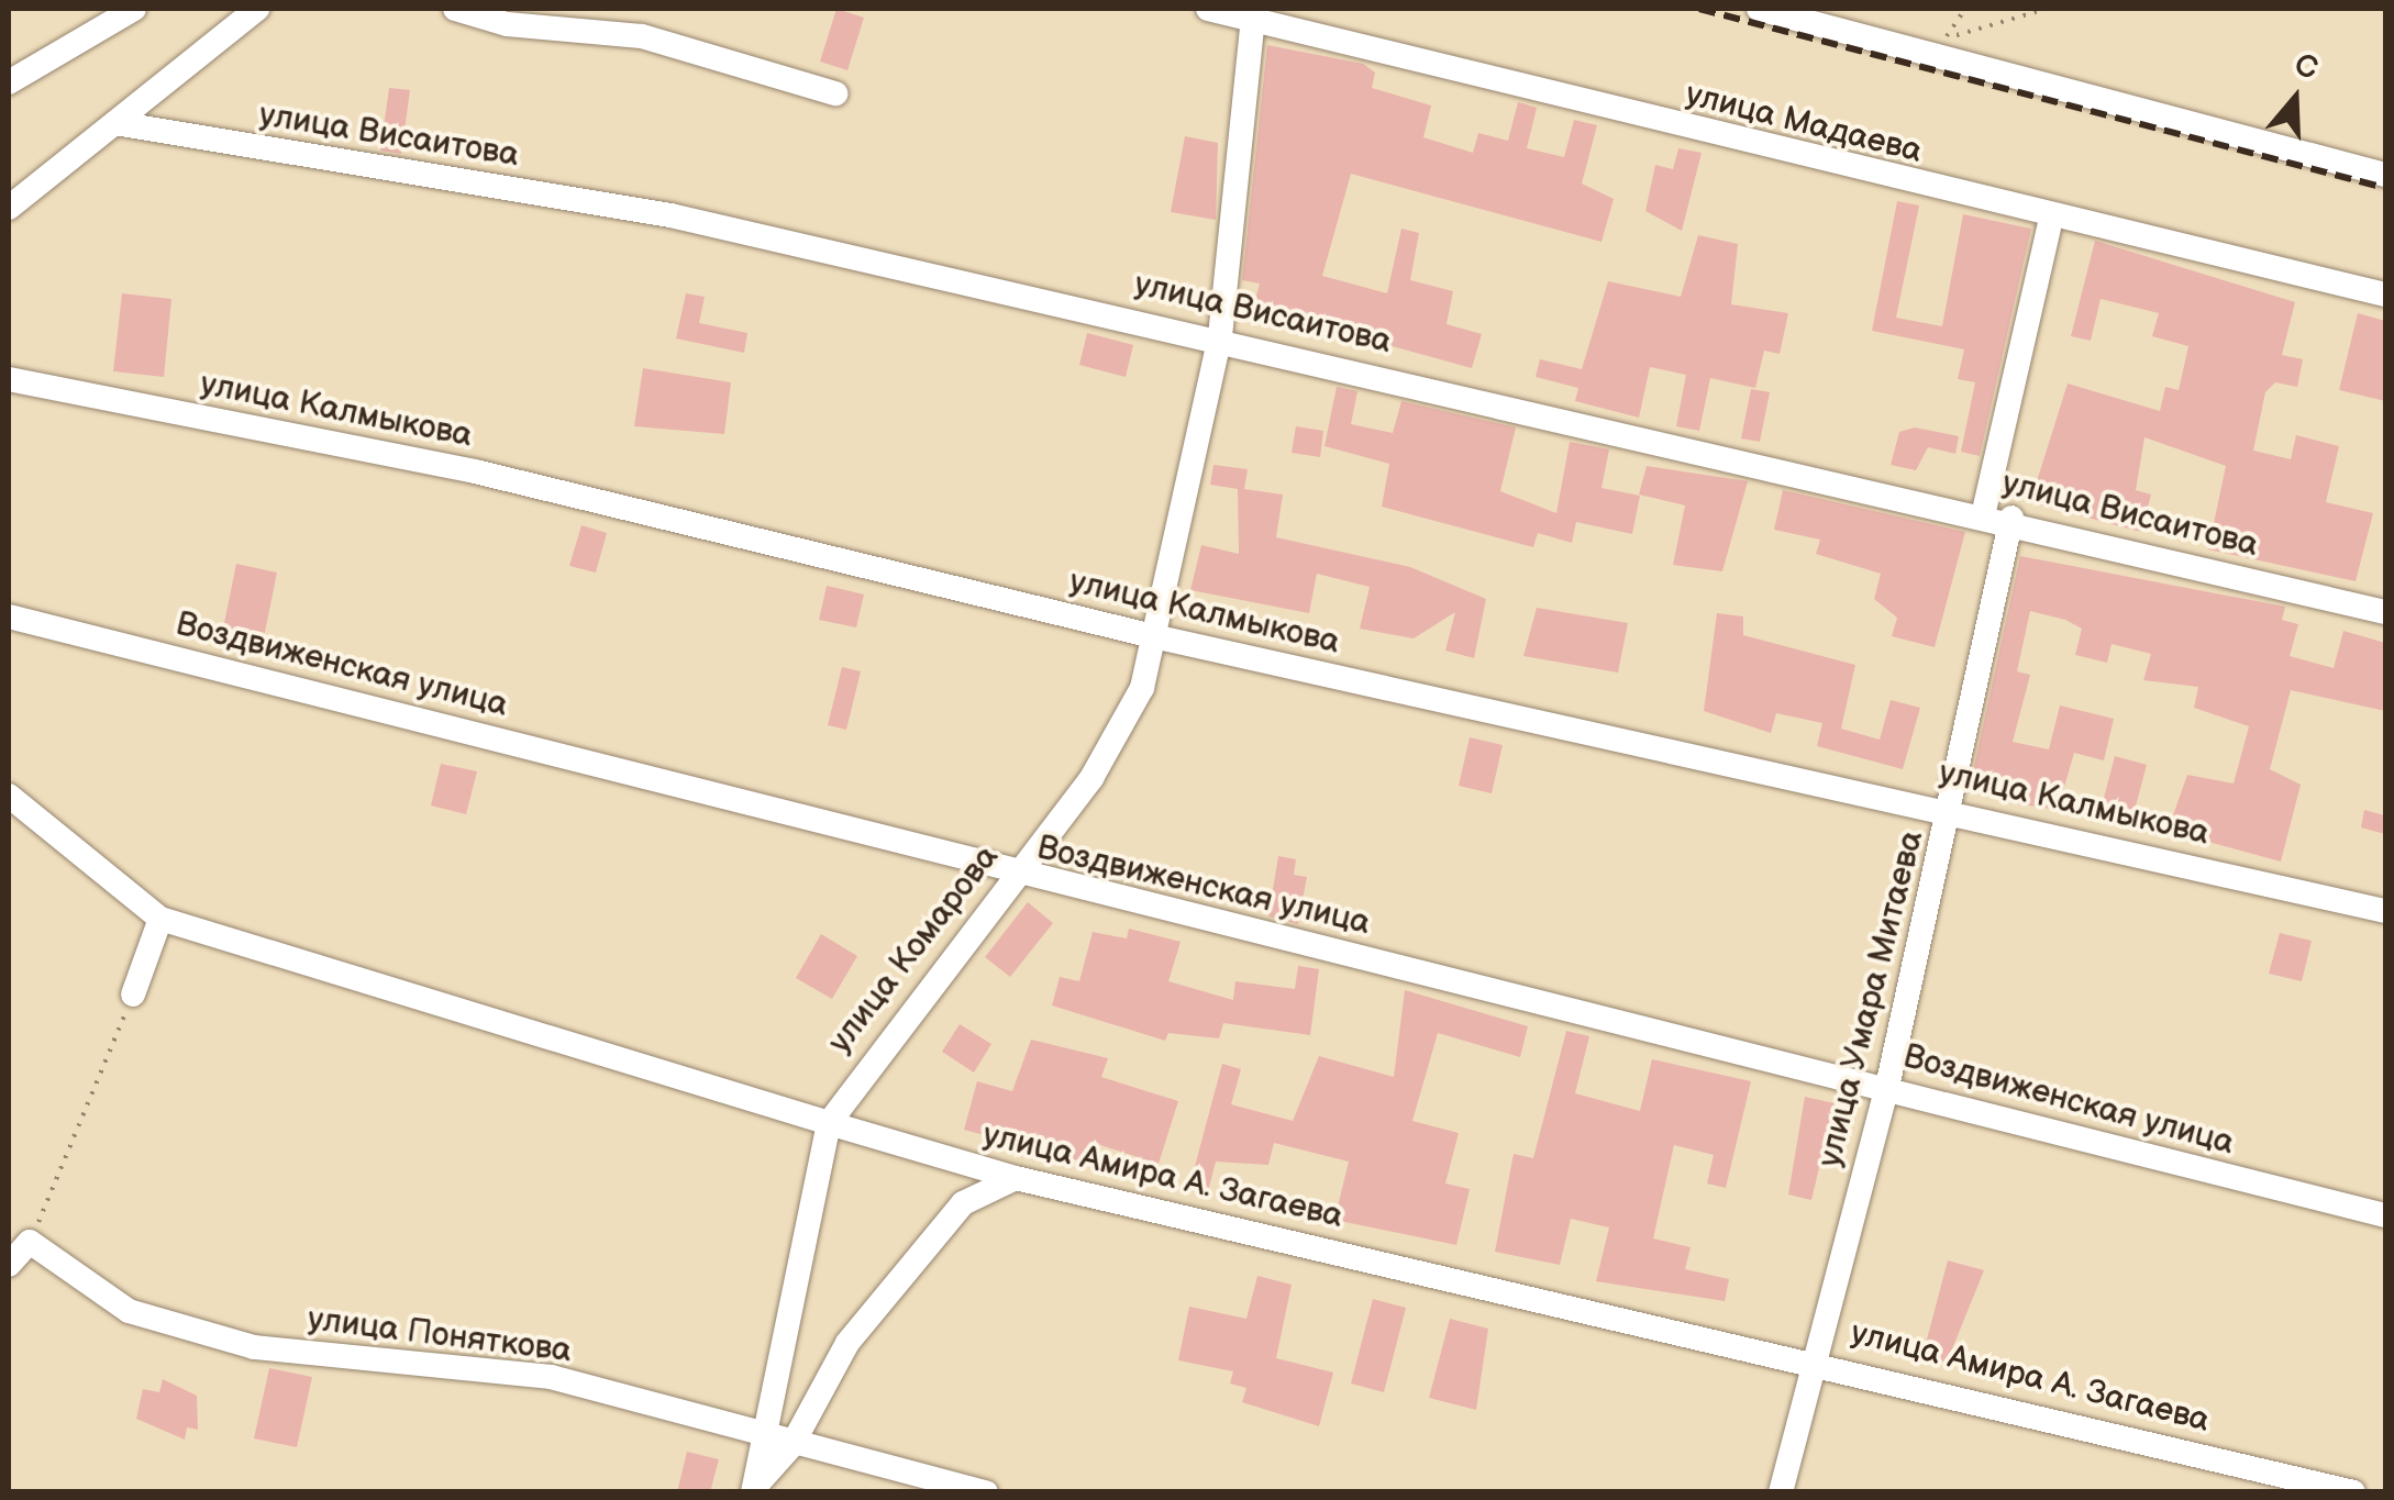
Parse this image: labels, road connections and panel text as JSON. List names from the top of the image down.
{
  "streets": {
    "street": [
      "улица Мадаева",
      "улица Висаитова",
      "улица Калмыкова",
      "Воздвиженская улица",
      "улица Комарова",
      "улица Умара Митаева",
      "улица Амира А. Загаева",
      "улица Поняткова"
    ]
  },
  "crossings": [
    ["улица Мадаева", "улица Комарова"],
    ["улица Висаитова", "улица Комарова"],
    ["улица Висаитова", "улица Умара Митаева"],
    ["улица Калмыкова", "улица Комарова"],
    ["улица Калмыкова", "улица Умара Митаева"],
    ["Воздвиженская улица", "улица Комарова"],
    ["Воздвиженская улица", "улица Умара Митаева"],
    ["улица Комарова", "улица Амира А. Загаева"],
    ["улица Комарова", "улица Поняткова"],
    ["улица Умара Митаева", "улица Амира А. Загаева"]
  ],
  "north": "top"
}
